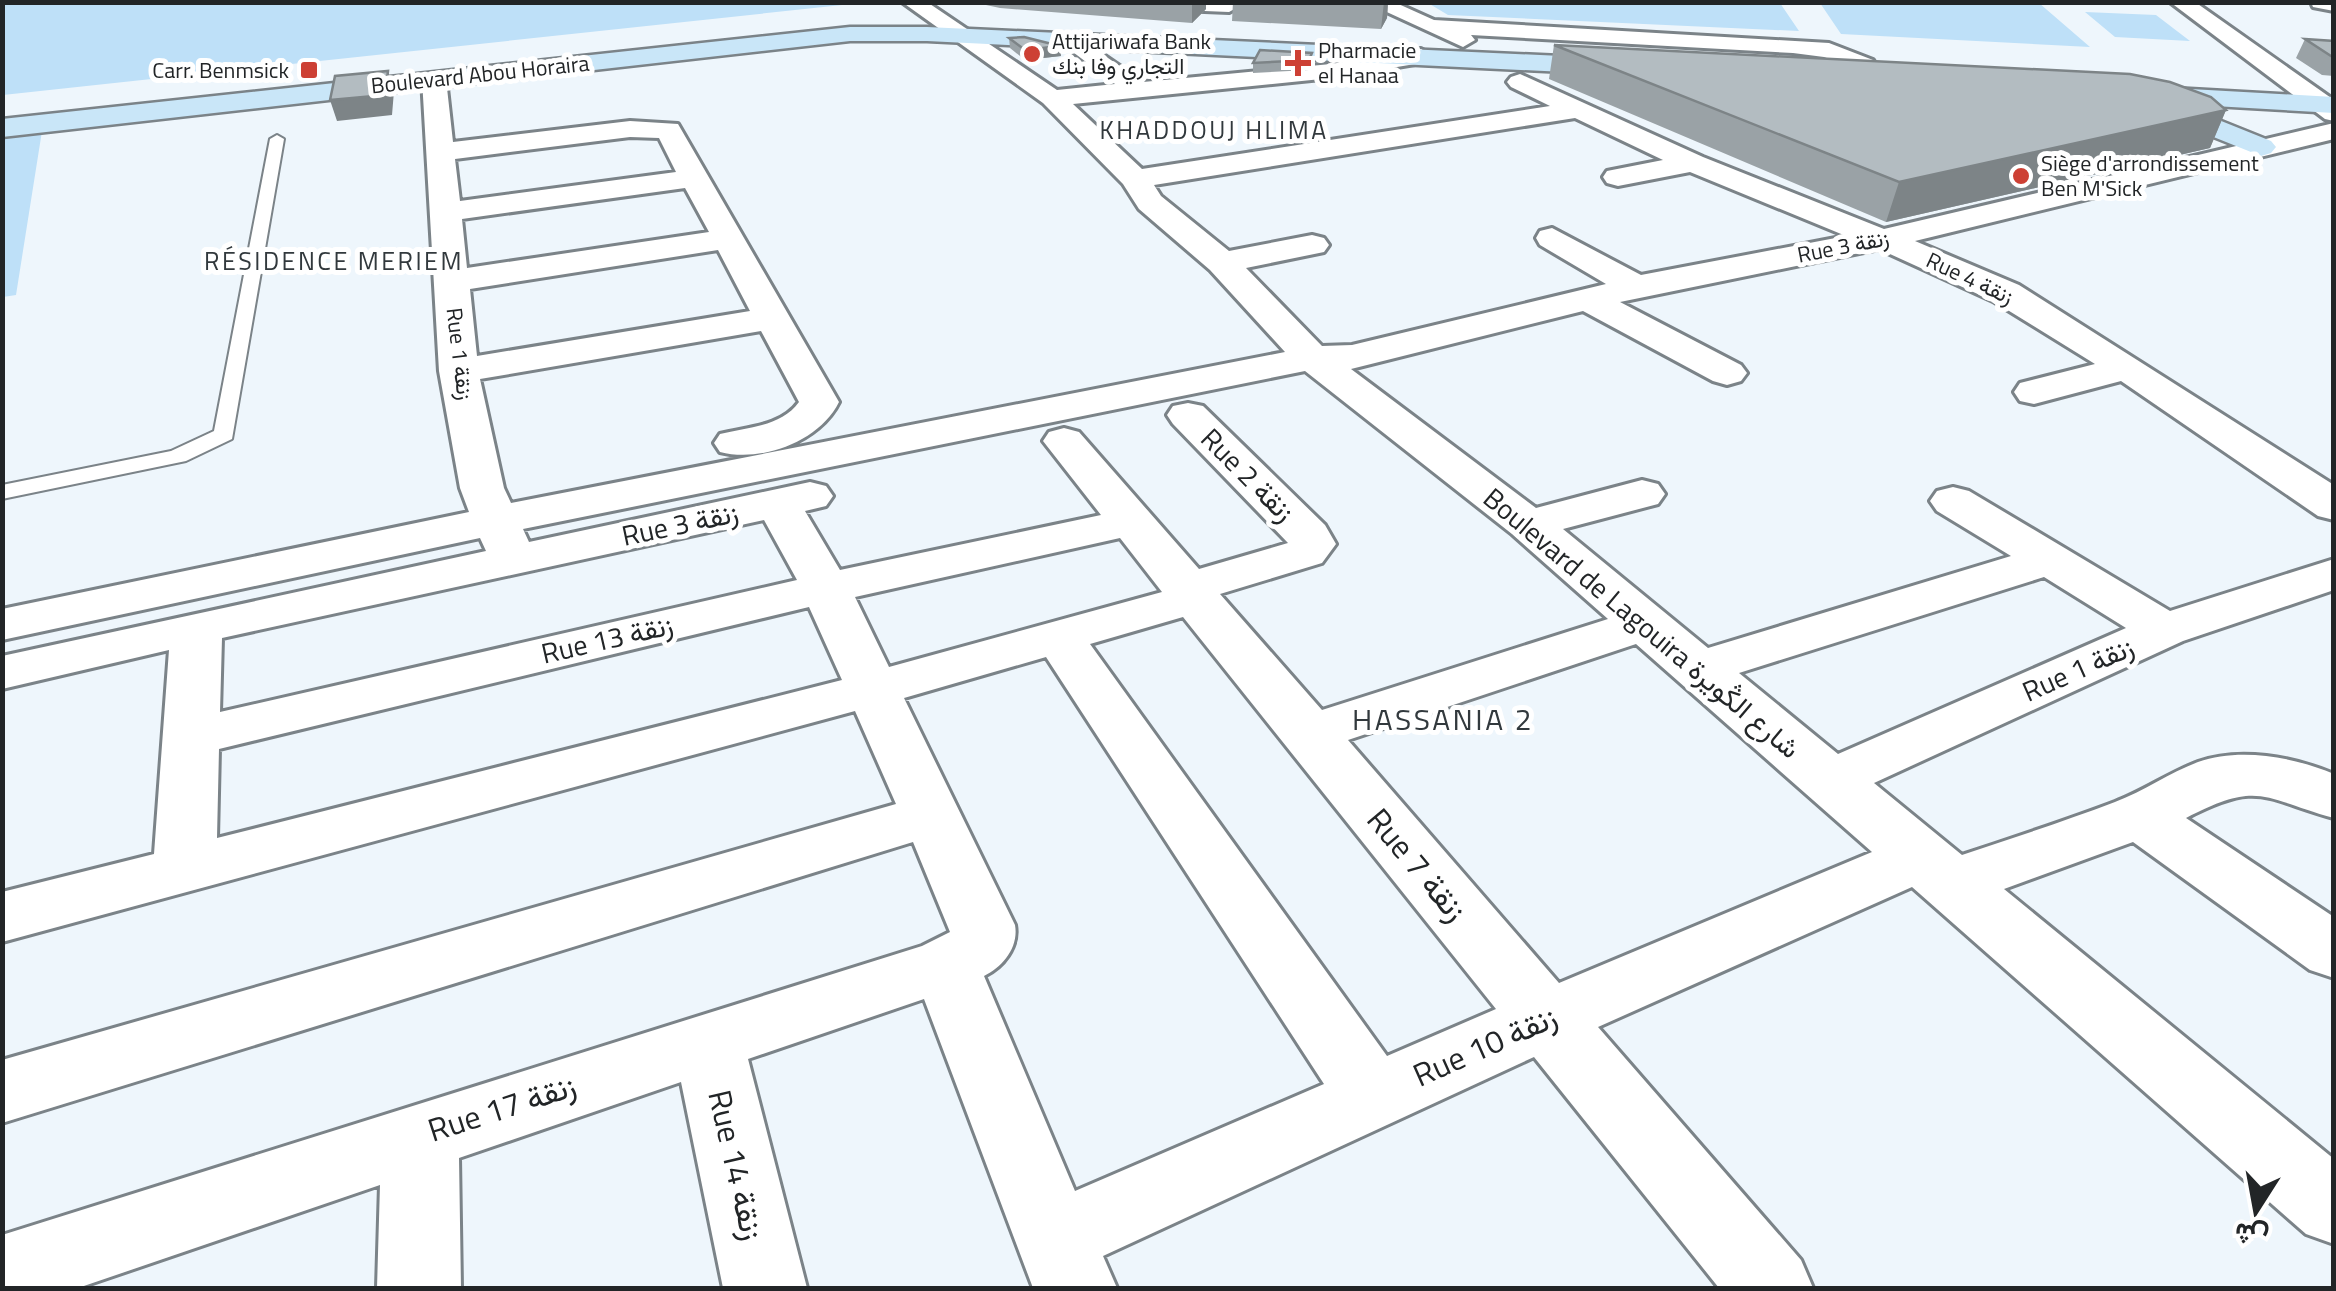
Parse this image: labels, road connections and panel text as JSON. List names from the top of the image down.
{
  "streets": {
    "main road": ["Boulevard Abou Horaira"],
    "street": [
      "Rue 3 زنقة",
      "Rue 4 زنقة",
      "Rue 1 زنقة",
      "Rue 2 زنقة",
      "Boulevard de Lagouira شارع الڭويرة",
      "Rue 13 زنقة",
      "Rue 7 زنقة",
      "Rue 10 زنقة",
      "Rue 17 زنقة",
      "Rue 14 زنقة"
    ]
  },
  "crossings": [
    ["Boulevard Abou Horaira", "Rue 1 زنقة"],
    ["Boulevard Abou Horaira", "Boulevard de Lagouira شارع الڭويرة"],
    ["Rue 3 زنقة", "Rue 4 زنقة"],
    ["Rue 3 زنقة", "Rue 1 زنقة"],
    ["Rue 3 زنقة", "Rue 2 زنقة"],
    ["Rue 3 زنقة", "Boulevard de Lagouira شارع الڭويرة"],
    ["Rue 3 زنقة", "Rue 7 زنقة"],
    ["Rue 1 زنقة", "Boulevard de Lagouira شارع الڭويرة"],
    ["Rue 2 زنقة", "Rue 7 زنقة"],
    ["Boulevard de Lagouira شارع الڭويرة", "Rue 10 زنقة"],
    ["Rue 13 زنقة", "Rue 7 زنقة"],
    ["Rue 7 زنقة", "Rue 10 زنقة"],
    ["Rue 17 زنقة", "Rue 14 زنقة"]
  ],
  "districts": ["KHADDOUJ HLIMA", "RÉSIDENCE MERIEM", "HASSANIA 2"],
  "places": {
    "other": ["Attijariwafa Bank التجاري وفا بنك", "Siège d'arrondissement Ben M'Sick"],
    "health": ["Pharmacie el Hanaa"],
    "transit": ["Carr. Benmsick"]
  },
  "north": "bottom"
}
